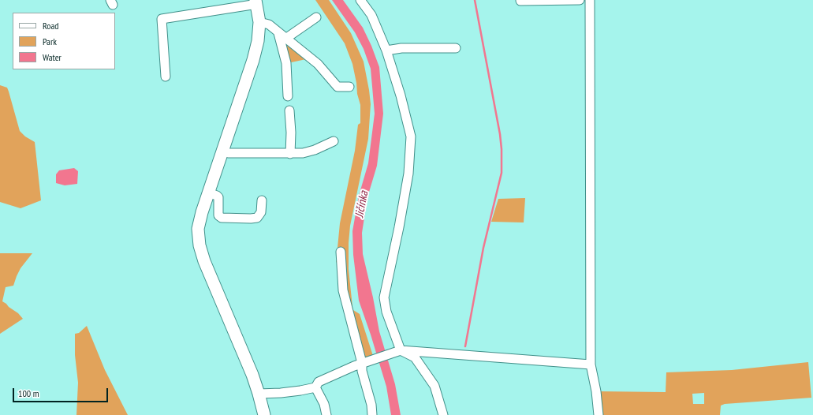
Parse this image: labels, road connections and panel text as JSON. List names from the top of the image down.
{
  "water": ["Jičínka"],
  "legend": ["Road", "Park", "Water"],
  "scale_bar": "100 m"
}
